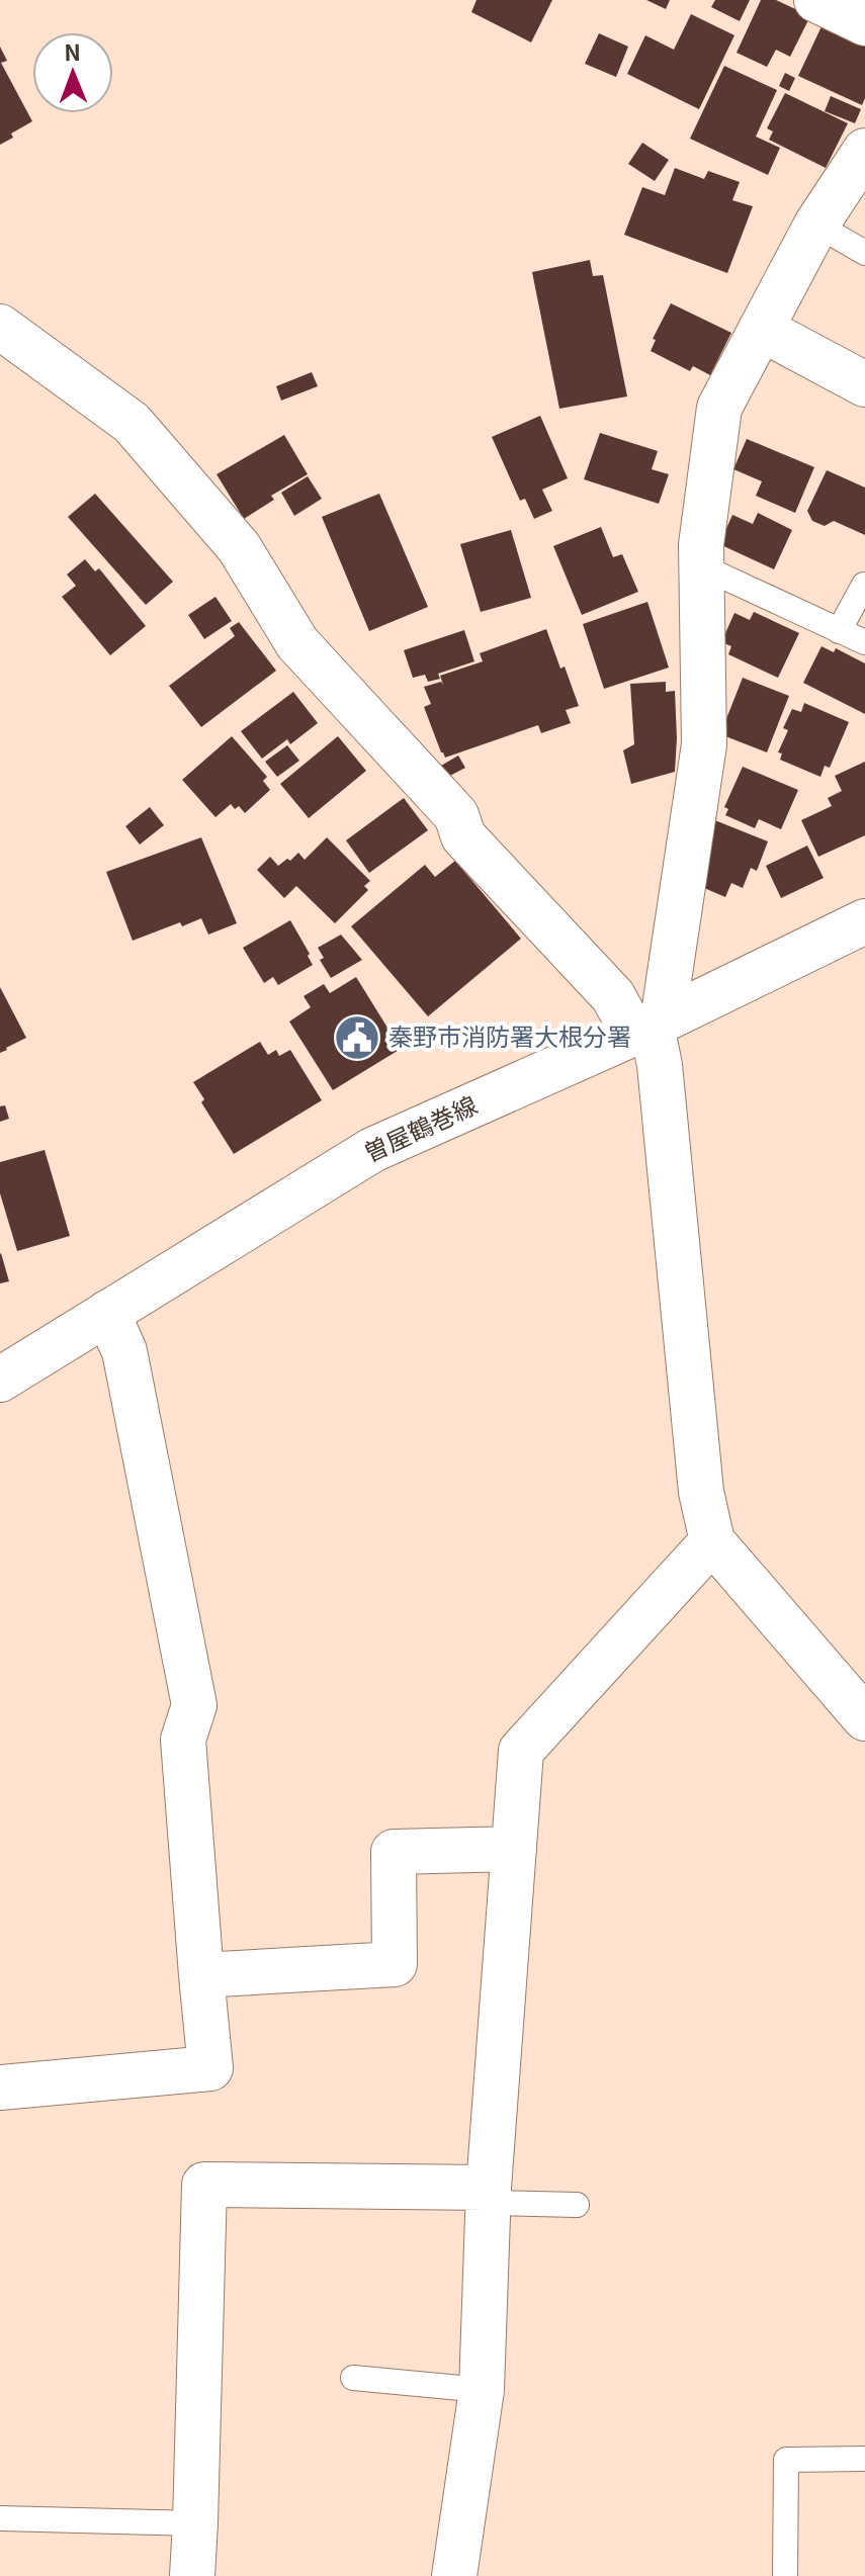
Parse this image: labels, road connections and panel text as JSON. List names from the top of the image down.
{
  "streets": {
    "street": ["曽屋鶴巻線"]
  },
  "places": {
    "public building": ["秦野市消防署大根分署"]
  },
  "north": "top"
}
